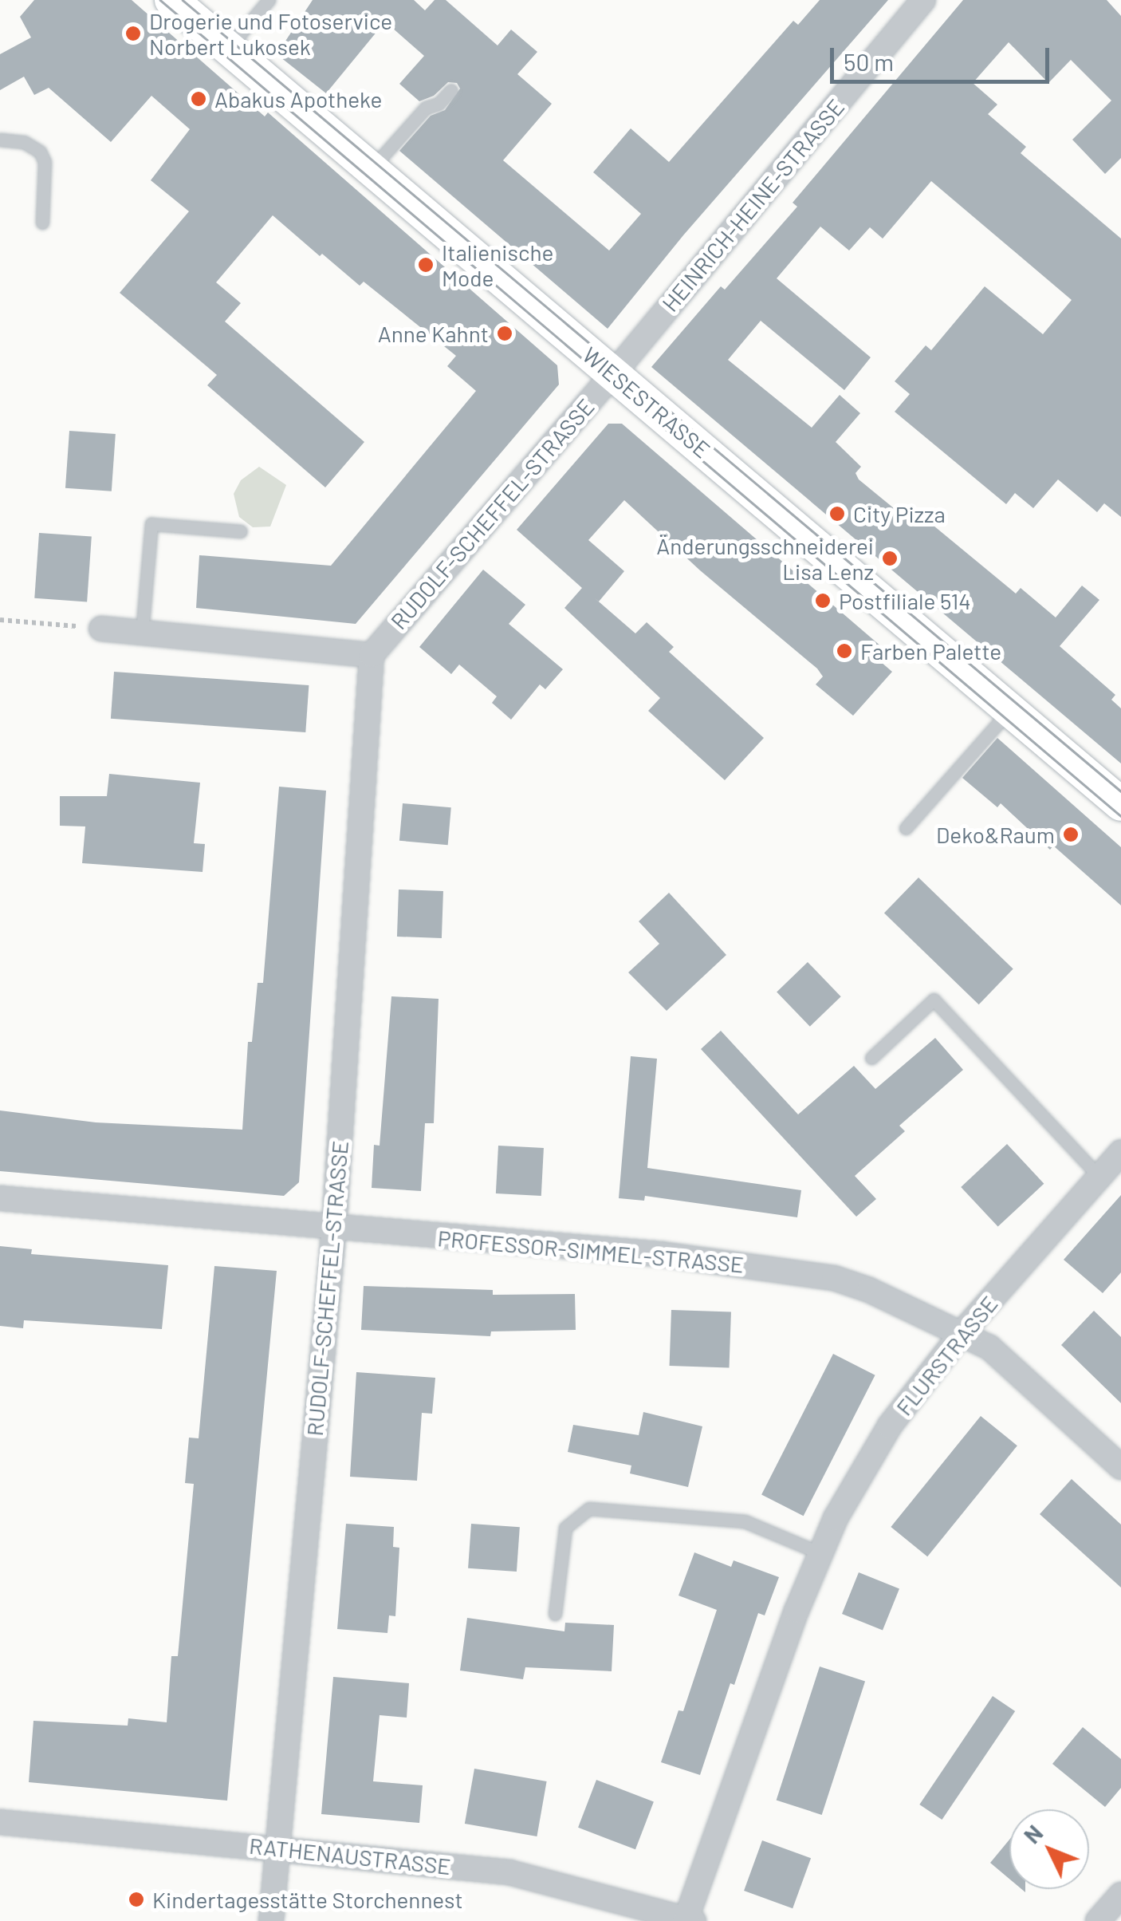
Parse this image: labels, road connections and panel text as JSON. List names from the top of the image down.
{
  "streets": {
    "street": [
      "HEINRICH-HEINE-STRASSE",
      "WIESESTRASSE",
      "RUDOLF-SCHEFFEL-STRASSE",
      "PROFESSOR-SIMMEL-STRASSE",
      "FLURSTRASSE",
      "RATHENAUSTRASSE"
    ]
  },
  "crossings": [
    ["HEINRICH-HEINE-STRASSE", "WIESESTRASSE"],
    ["HEINRICH-HEINE-STRASSE", "RUDOLF-SCHEFFEL-STRASSE"],
    ["WIESESTRASSE", "RUDOLF-SCHEFFEL-STRASSE"],
    ["RUDOLF-SCHEFFEL-STRASSE", "PROFESSOR-SIMMEL-STRASSE"],
    ["RUDOLF-SCHEFFEL-STRASSE", "RATHENAUSTRASSE"],
    ["PROFESSOR-SIMMEL-STRASSE", "FLURSTRASSE"],
    ["FLURSTRASSE", "RATHENAUSTRASSE"]
  ],
  "places": [
    "Drogerie und Fotoservice Norbert Lukosek",
    "Abakus Apotheke",
    "Italienische Mode",
    "Anne Kahnt",
    "City Pizza",
    "Änderungsschneiderei Lisa Lenz",
    "Postfiliale 514",
    "Farben Palette",
    "Deko&Raum",
    "Kindertagesstätte Storchennest"
  ],
  "scale_bar": "50 m",
  "north": "top left"
}
